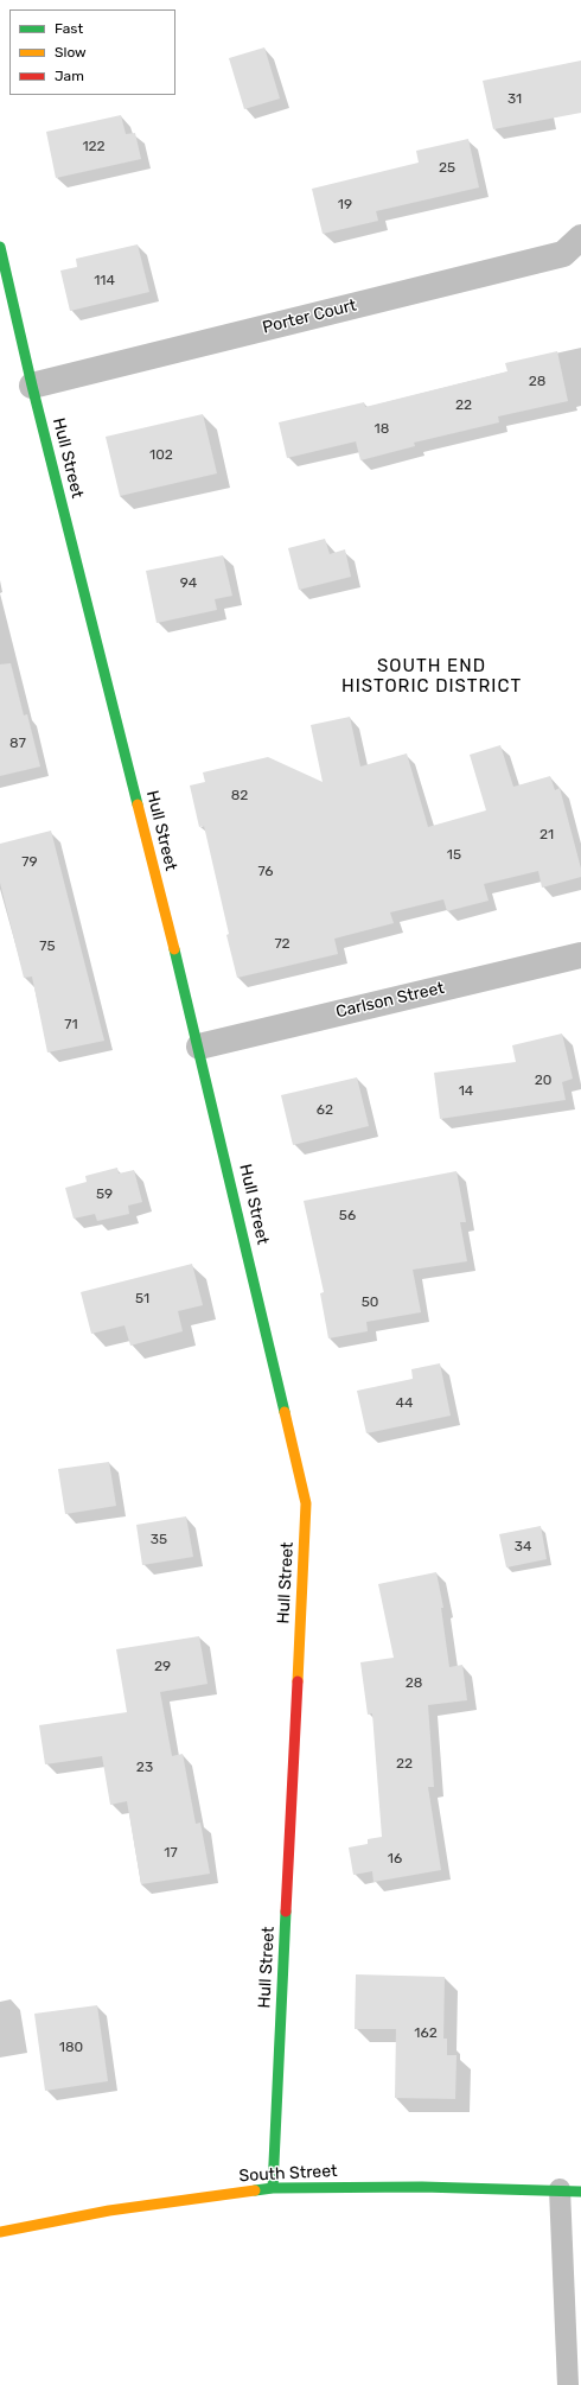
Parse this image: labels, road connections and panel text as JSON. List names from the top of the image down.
{
  "streets": {
    "street": [
      "Porter Court",
      "Hull Street",
      "Carlson Street",
      "South Street"
    ]
  },
  "crossings": [
    ["Porter Court", "Hull Street"],
    ["Hull Street", "Carlson Street"],
    ["Hull Street", "South Street"]
  ],
  "districts": ["SOUTH END HISTORIC DISTRICT"],
  "house_numbers": [
    "31",
    "122",
    "25",
    "19",
    "114",
    "28",
    "22",
    "18",
    "102",
    "94",
    "87",
    "82",
    "21",
    "15",
    "79",
    "76",
    "72",
    "75",
    "71",
    "20",
    "14",
    "62",
    "59",
    "56",
    "51",
    "50",
    "44",
    "35",
    "34",
    "29",
    "28",
    "22",
    "23",
    "17",
    "16",
    "162",
    "180"
  ],
  "legend": ["Fast", "Slow", "Jam"]
}
